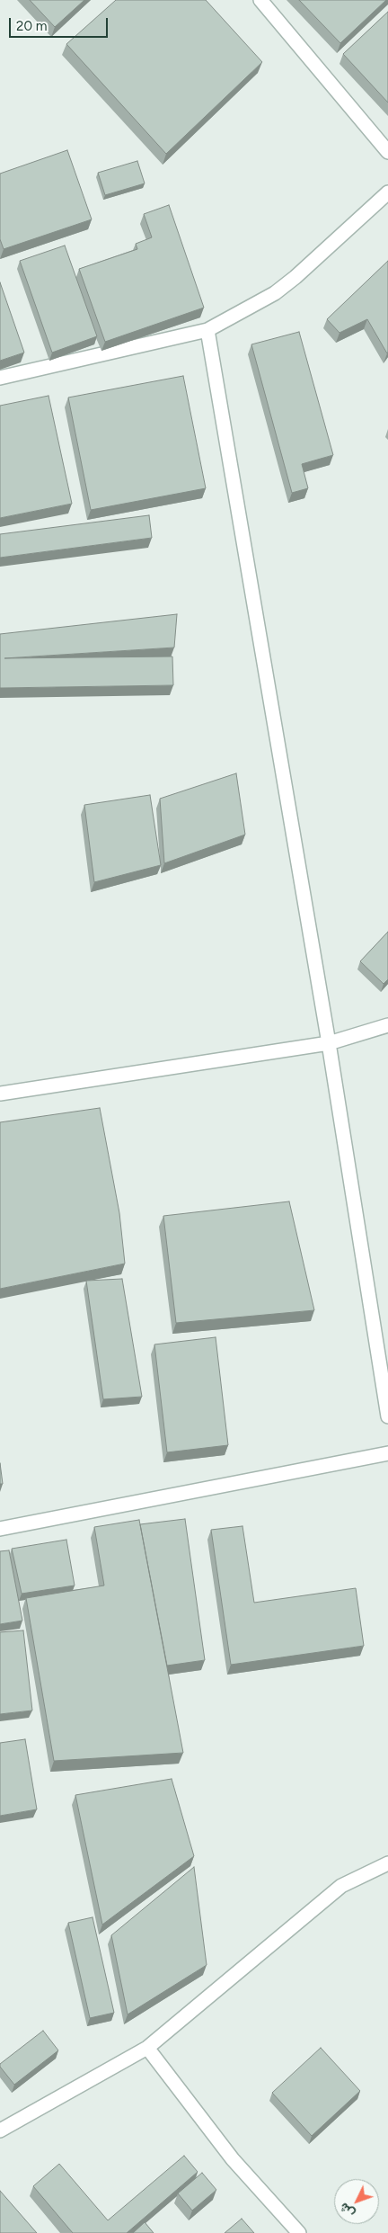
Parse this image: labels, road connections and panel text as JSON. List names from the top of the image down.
{
  "scale_bar": "20 m",
  "north": "bottom left"
}
